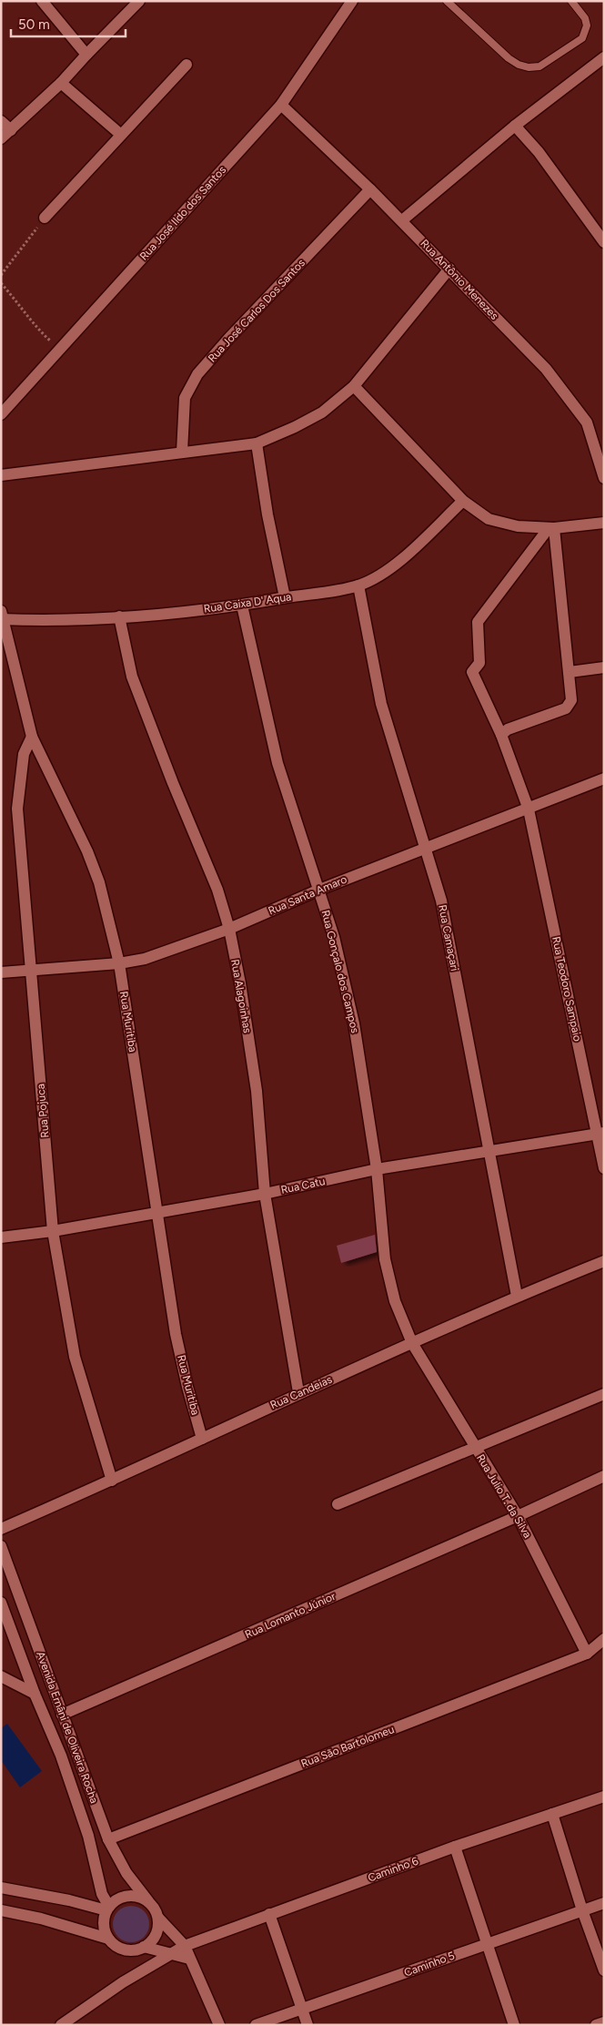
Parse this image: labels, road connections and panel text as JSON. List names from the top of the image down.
{
  "streets": {
    "street": [
      "Rua José Ildo dos Santos",
      "Rua Antônio Menezes",
      "Rua José Carlos Dos Santos",
      "Rua Caixa D' Aqua",
      "Rua Santa Amaro",
      "Rua Camaçari",
      "Rua Gonçalo dos Campos",
      "Rua Teodoro Sampaio",
      "Rua Alagoinhas",
      "Rua Muritiba",
      "Rua Pojuca",
      "Rua Catu",
      "Rua Candeias",
      "Rua Julio T. da Silva",
      "Rua Lomanto Júnior",
      "Avenida Ernâni de Oliveira Rocha",
      "Rua São Bartolomeu",
      "Caminho 6",
      "Caminho 5"
    ]
  },
  "crossings": [
    ["Rua José Ildo dos Santos", "Rua Antônio Menezes"],
    ["Rua Antônio Menezes", "Rua José Carlos Dos Santos"],
    ["Rua Caixa D' Aqua", "Rua Camaçari"],
    ["Rua Caixa D' Aqua", "Rua Gonçalo dos Campos"],
    ["Rua Caixa D' Aqua", "Rua Alagoinhas"],
    ["Rua Caixa D' Aqua", "Rua Muritiba"],
    ["Rua Santa Amaro", "Rua Camaçari"],
    ["Rua Santa Amaro", "Rua Gonçalo dos Campos"],
    ["Rua Santa Amaro", "Rua Teodoro Sampaio"],
    ["Rua Santa Amaro", "Rua Alagoinhas"],
    ["Rua Santa Amaro", "Rua Muritiba"],
    ["Rua Santa Amaro", "Rua Pojuca"],
    ["Rua Camaçari", "Rua Catu"],
    ["Rua Camaçari", "Rua Candeias"],
    ["Rua Gonçalo dos Campos", "Rua Catu"],
    ["Rua Gonçalo dos Campos", "Rua Candeias"],
    ["Rua Gonçalo dos Campos", "Rua Julio T. da Silva"],
    ["Rua Teodoro Sampaio", "Rua Catu"],
    ["Rua Alagoinhas", "Rua Catu"],
    ["Rua Alagoinhas", "Rua Candeias"],
    ["Rua Muritiba", "Rua Pojuca"],
    ["Rua Muritiba", "Rua Catu"],
    ["Rua Muritiba", "Rua Candeias"],
    ["Rua Pojuca", "Rua Catu"],
    ["Rua Pojuca", "Rua Candeias"],
    ["Rua Candeias", "Rua Julio T. da Silva"],
    ["Rua Julio T. da Silva", "Rua Lomanto Júnior"],
    ["Rua Julio T. da Silva", "Rua São Bartolomeu"],
    ["Rua Lomanto Júnior", "Avenida Ernâni de Oliveira Rocha"],
    ["Avenida Ernâni de Oliveira Rocha", "Rua São Bartolomeu"]
  ],
  "scale_bar": "50 m"
}
